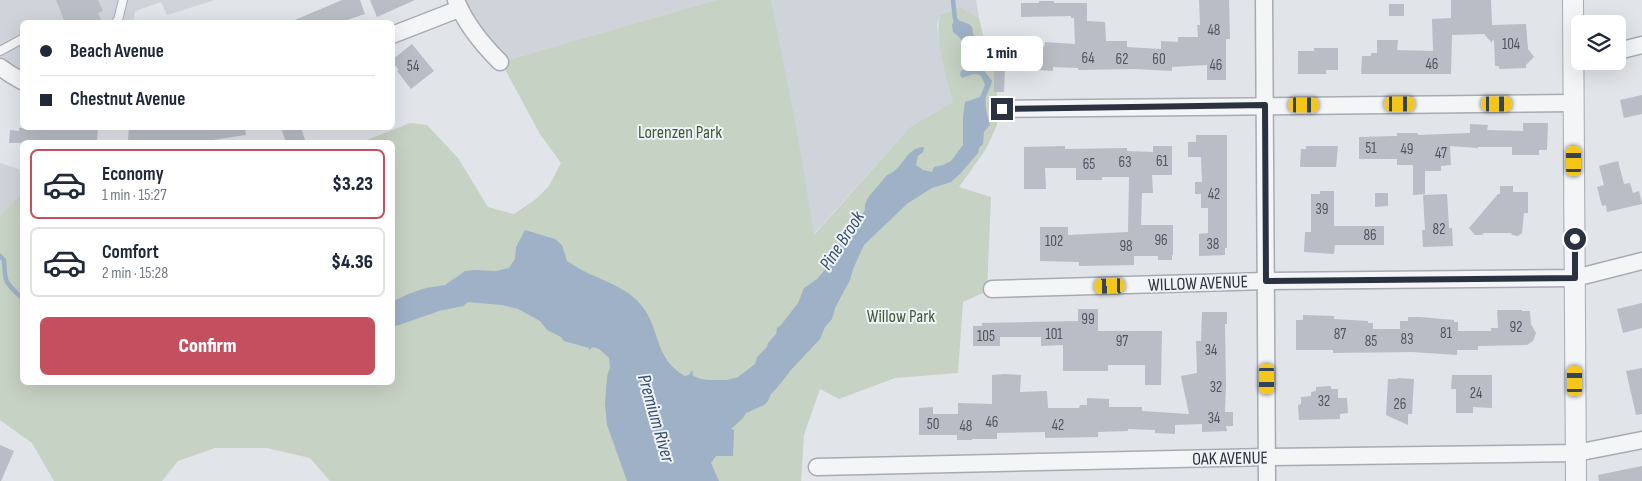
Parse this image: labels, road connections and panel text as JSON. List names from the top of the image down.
{
  "streets": {
    "street": ["WILLOW AVENUE", "OAK AVENUE"]
  },
  "water": ["Pine Brook", "Premium River"],
  "parks": ["Lorenzen Park", "Willow Park"],
  "house_numbers": [
    "48",
    "104",
    "64",
    "62",
    "60",
    "46",
    "46",
    "54",
    "51",
    "49",
    "47",
    "61",
    "63",
    "65",
    "42",
    "39",
    "82",
    "86",
    "96",
    "102",
    "38",
    "98",
    "99",
    "92",
    "81",
    "101",
    "87",
    "105",
    "83",
    "97",
    "85",
    "34",
    "32",
    "24",
    "32",
    "26",
    "34",
    "46",
    "50",
    "42",
    "48"
  ],
  "page": {
    "banner": ["Beach Avenue", "Chestnut Avenue"],
    "bubble": "1 min",
    "list": [
      {
        "name": "Economy",
        "note": "1 min · 15:27",
        "value": "$3.23"
      },
      {
        "name": "Comfort",
        "note": "2 min · 15:28",
        "value": "$4.36"
      }
    ],
    "buttons": "Confirm"
  }
}
